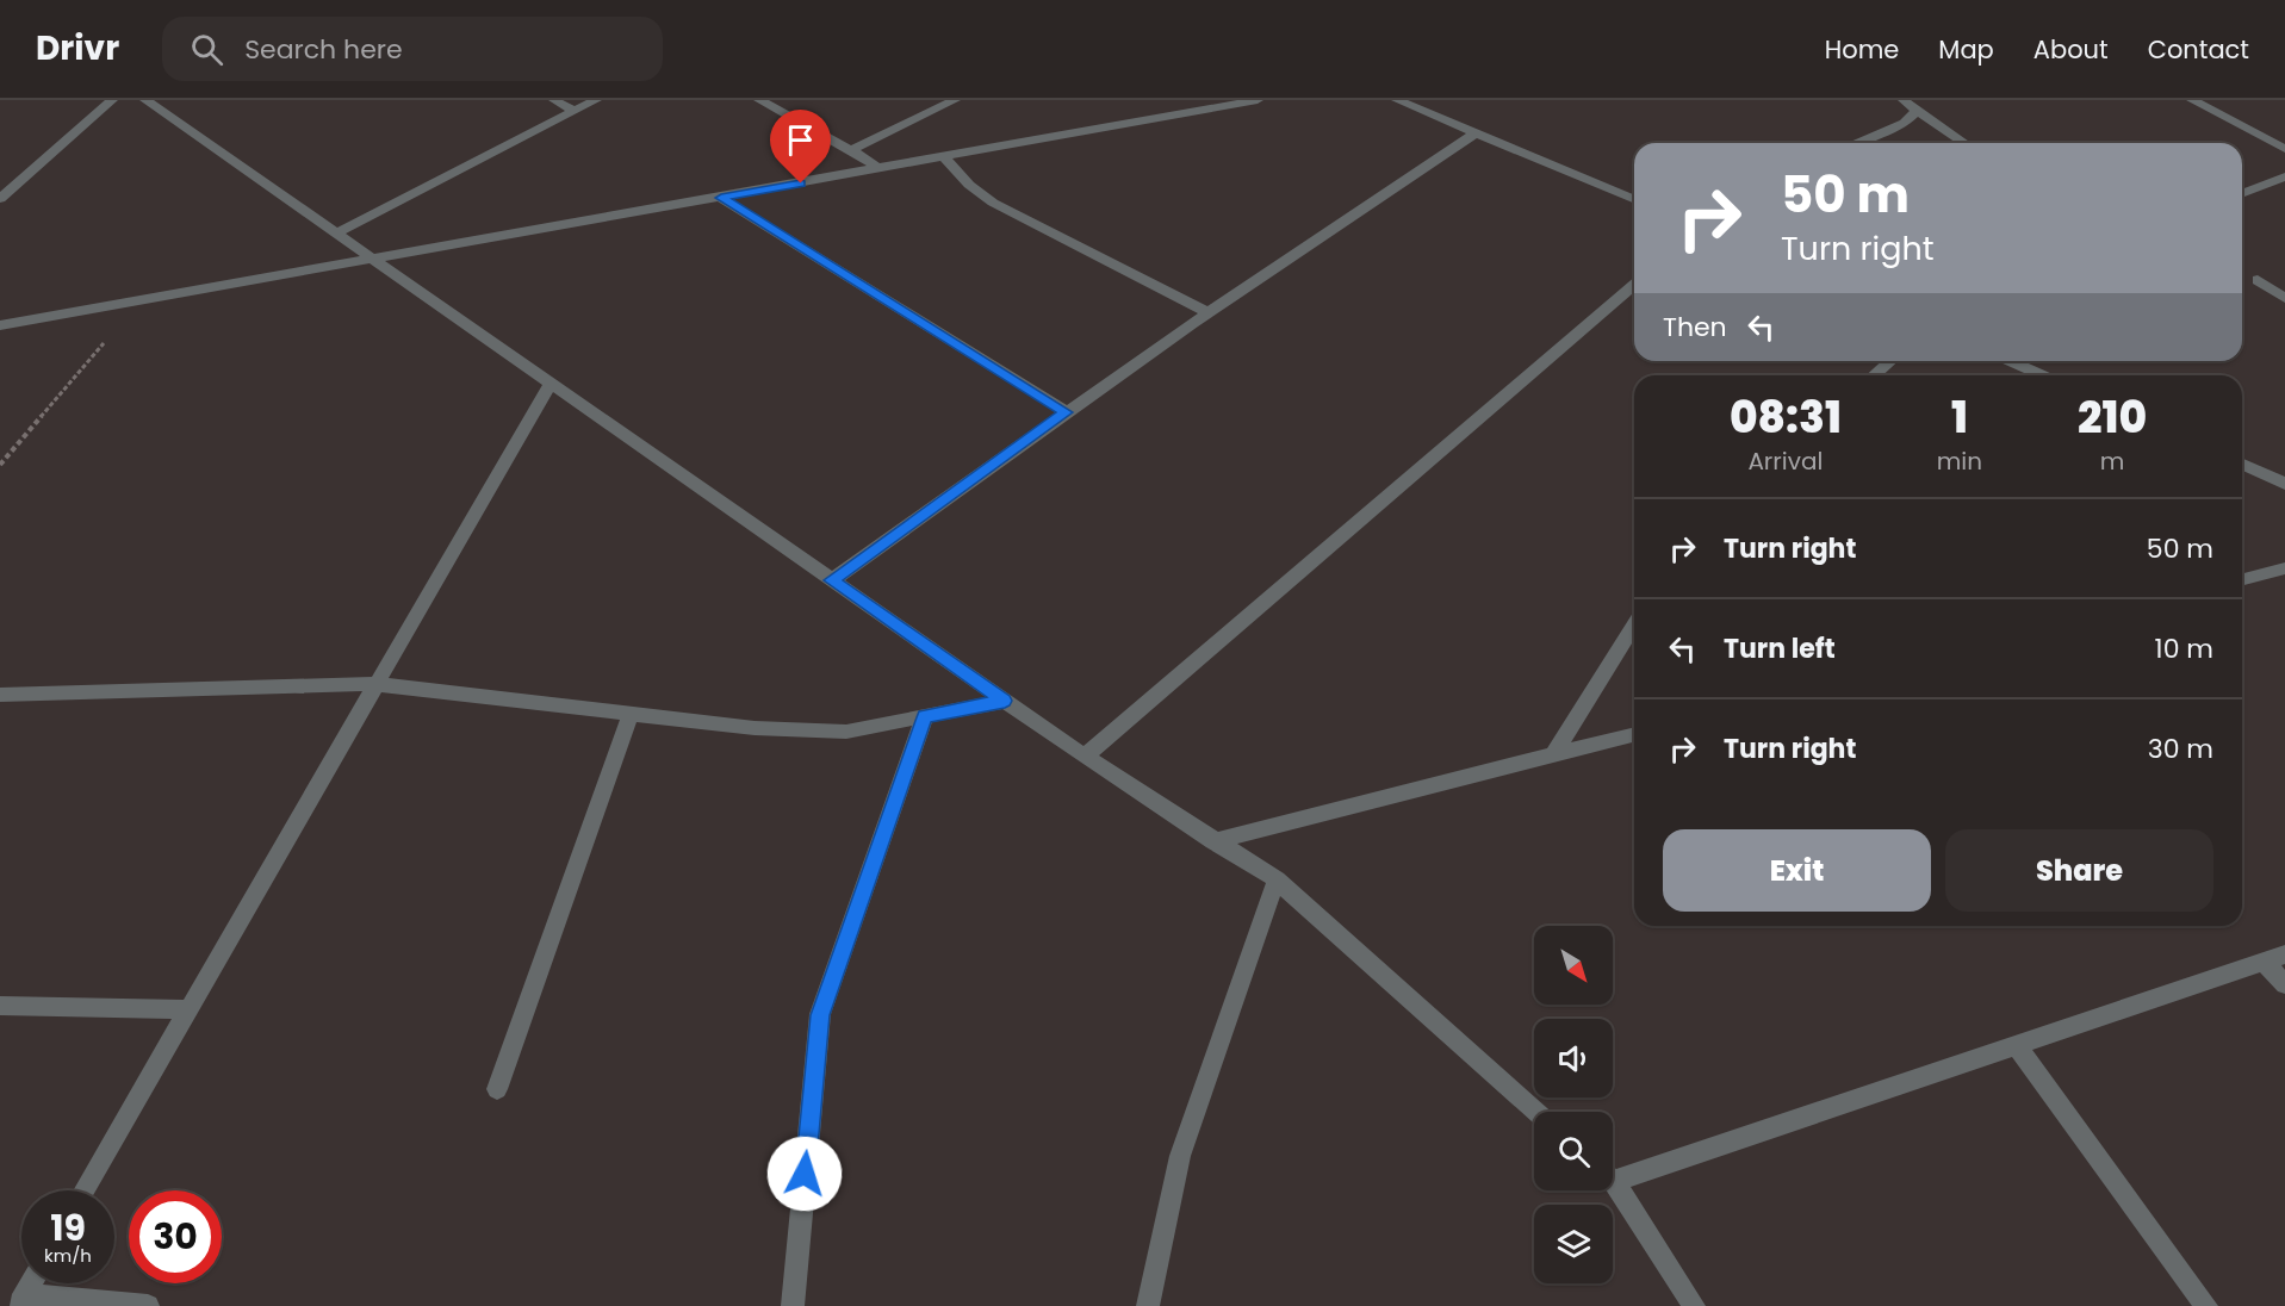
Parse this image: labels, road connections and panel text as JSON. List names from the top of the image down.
{
  "north": "bottom right",
  "page": {
    "header": "Drivr",
    "search": "Search here",
    "nav": [
      "Home",
      "Map",
      "About",
      "Contact"
    ],
    "turn": ["50 m", "Turn right"],
    "then": "Then",
    "eta": [
      "08:31",
      "Arrival",
      "1",
      "min",
      "210",
      "m"
    ],
    "list": [
      {
        "name": "Turn right",
        "value": "50 m"
      },
      {
        "name": "Turn left",
        "value": "10 m"
      },
      {
        "name": "Turn right",
        "value": "30 m"
      }
    ],
    "buttons": ["Exit", "Share"],
    "speed": "19 km/h",
    "limit": "30"
  }
}
